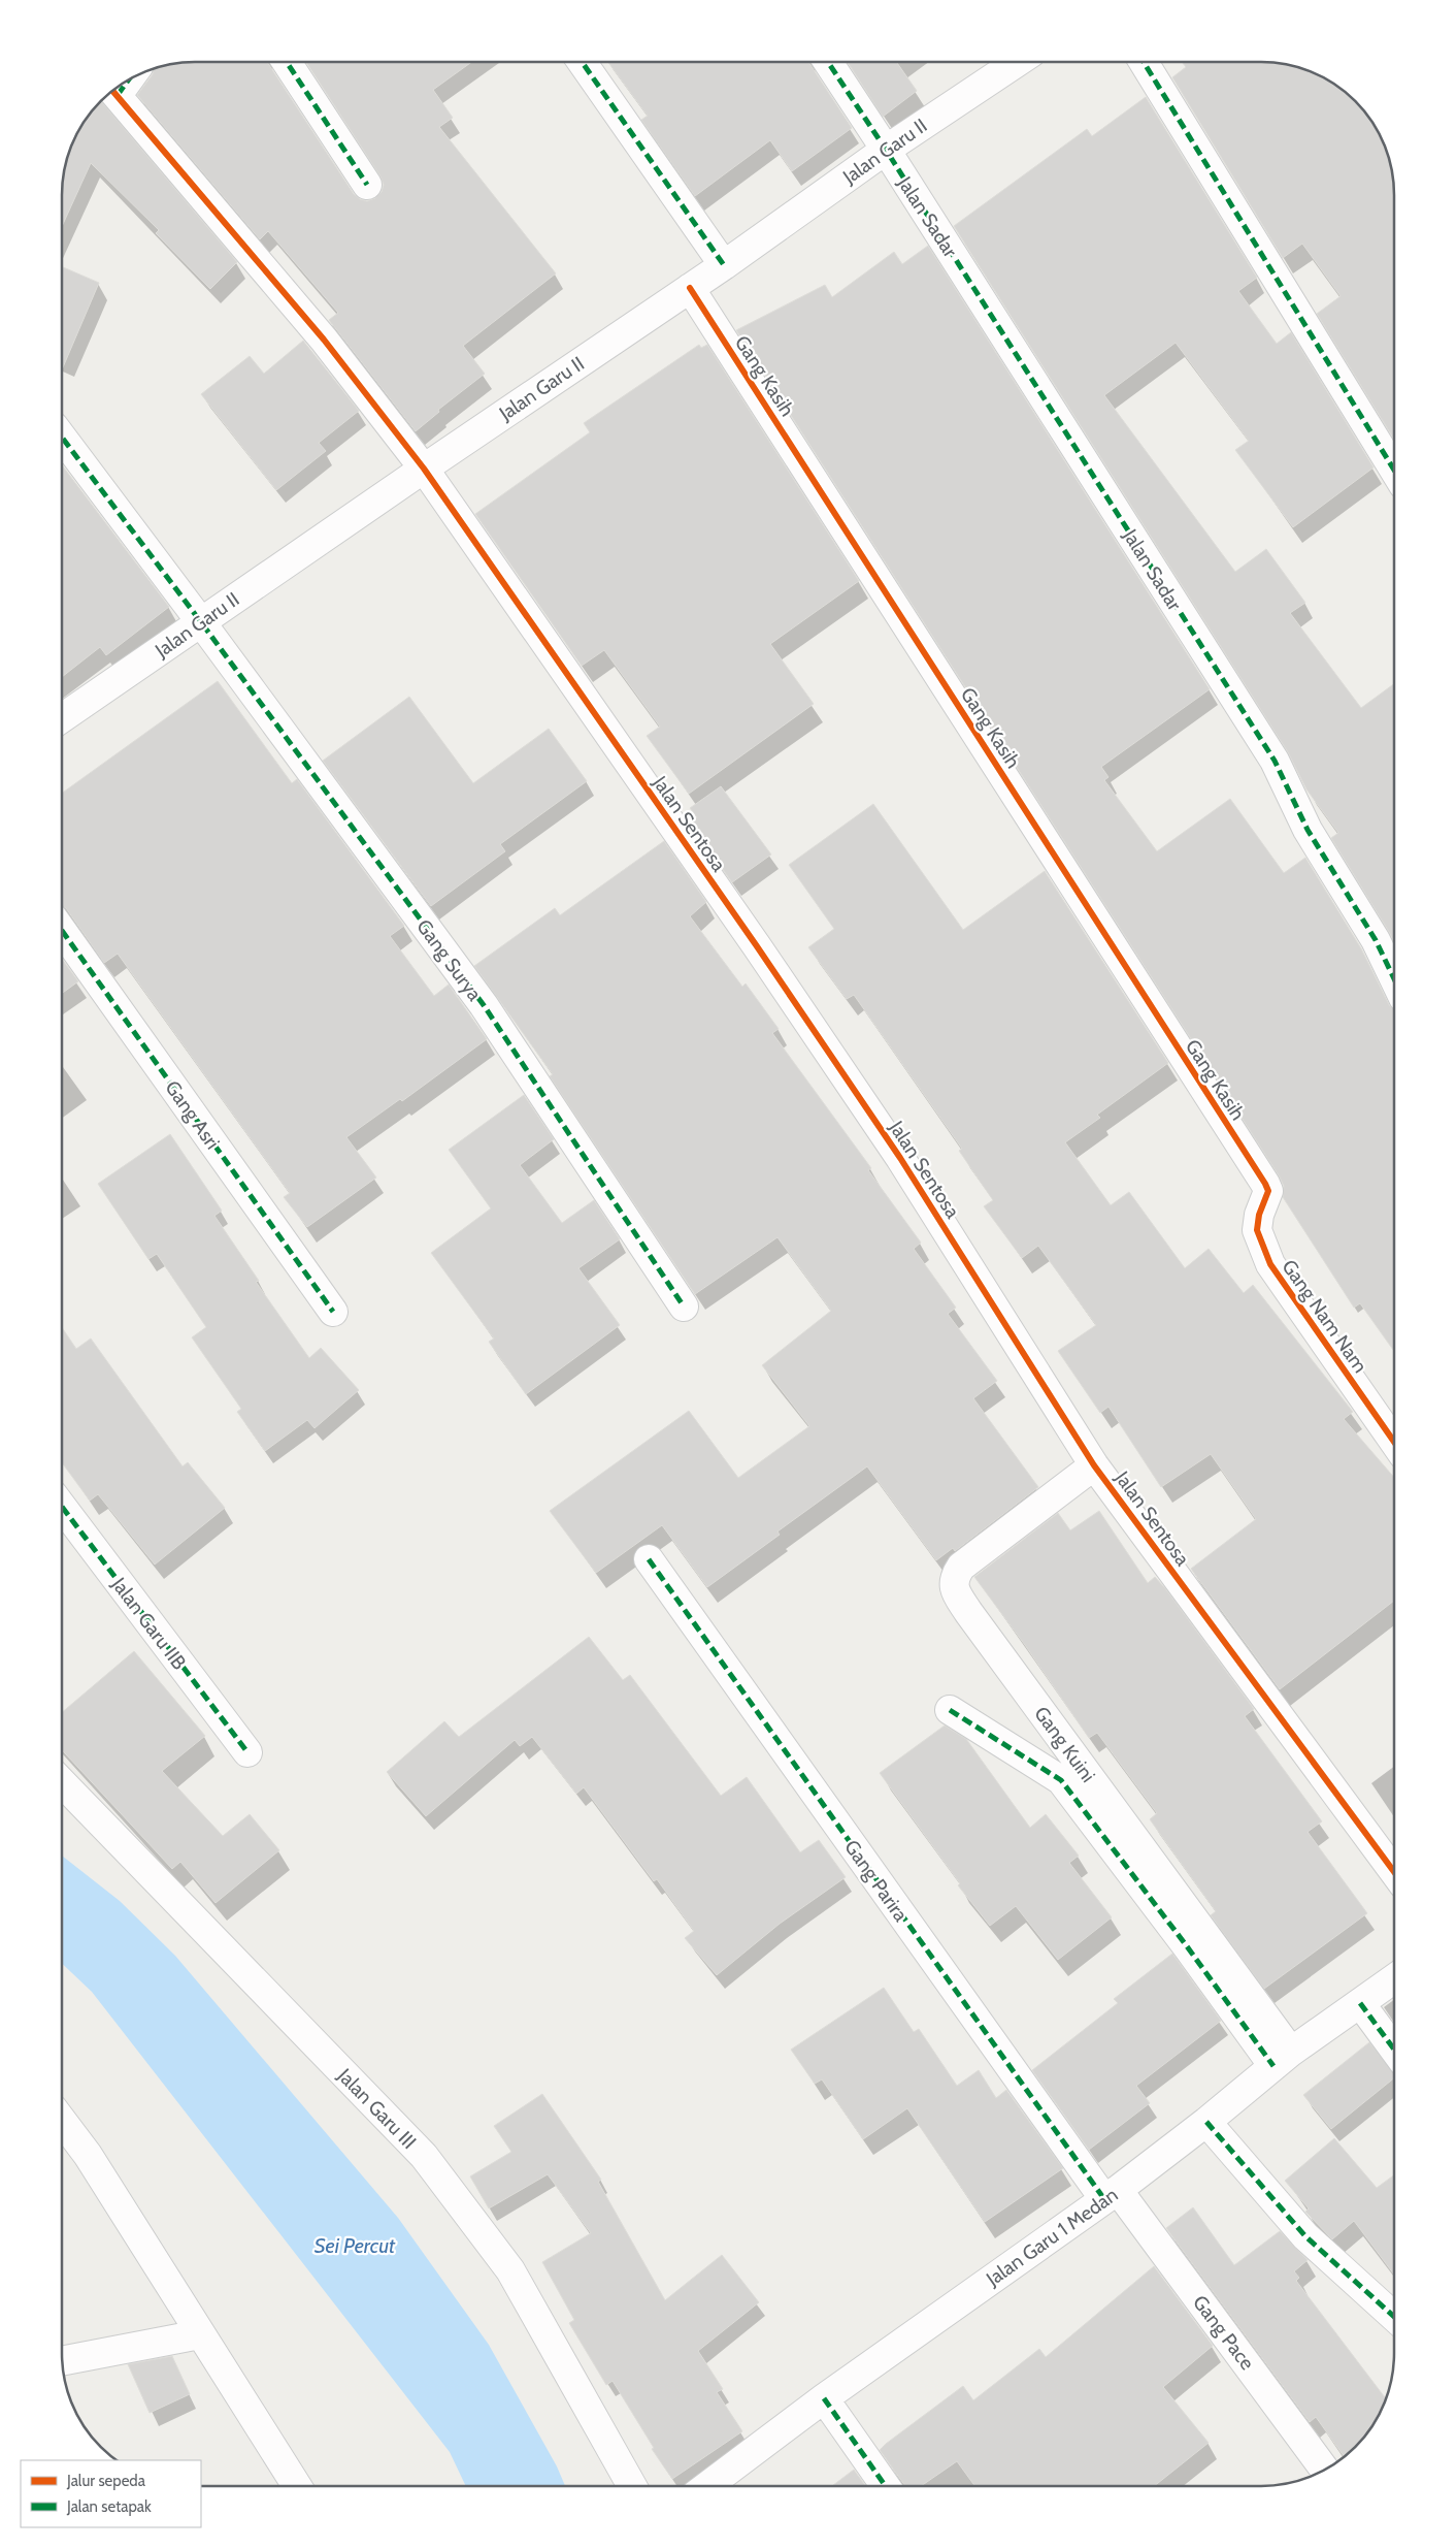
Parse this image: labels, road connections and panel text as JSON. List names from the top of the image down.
{
  "streets": {
    "street": [
      "Jalan Garu II",
      "Jalan Sadar",
      "Gang Kasih",
      "Jalan Sentosa",
      "Gang Surya",
      "Gang Asri",
      "Gang Nam Nam",
      "Jalan Garu IIB",
      "Gang Kuini",
      "Gang Parira",
      "Jalan Garu III",
      "Jalan Garu 1 Medan",
      "Gang Pace"
    ]
  },
  "crossings": [
    ["Jalan Garu II", "Jalan Sadar"],
    ["Jalan Garu II", "Gang Kasih"],
    ["Jalan Garu II", "Jalan Sentosa"],
    ["Jalan Garu II", "Gang Surya"],
    ["Gang Kasih", "Gang Nam Nam"],
    ["Jalan Sentosa", "Gang Kuini"],
    ["Gang Kuini", "Jalan Garu 1 Medan"],
    ["Gang Parira", "Jalan Garu 1 Medan"],
    ["Gang Parira", "Gang Pace"],
    ["Jalan Garu 1 Medan", "Gang Pace"]
  ],
  "water": ["Sei Percut"],
  "legend": ["Jalur sepeda", "Jalan setapak"]
}
